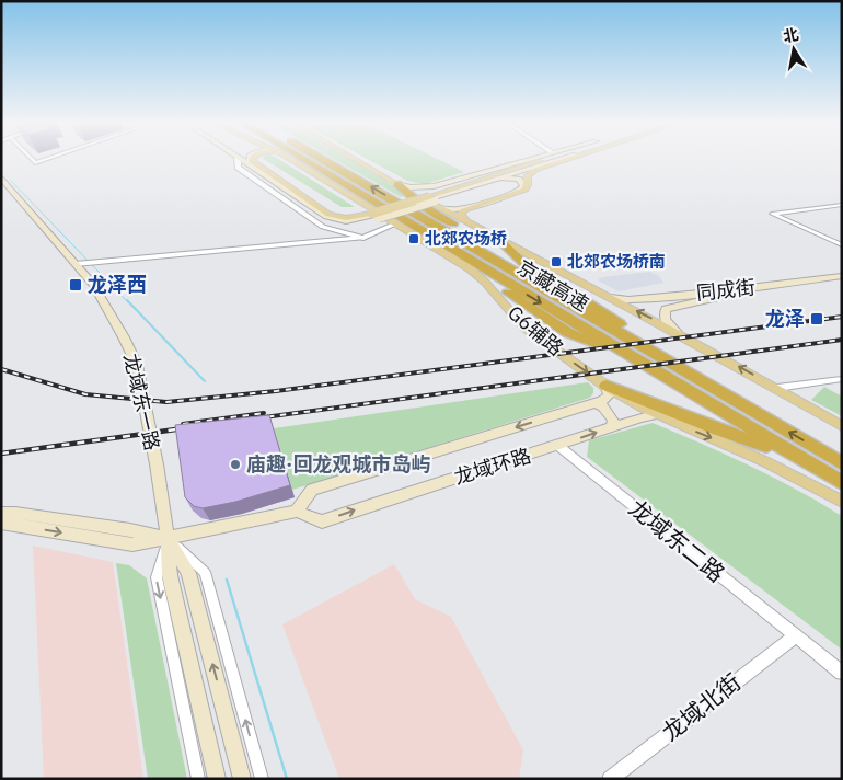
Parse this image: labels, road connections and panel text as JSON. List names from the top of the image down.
{
  "streets": {
    "highway": ["京藏高速"],
    "main road": [
      "同成街",
      "G6辅路",
      "龙域东一路",
      "龙域环路"
    ],
    "street": ["龙域东二路", "龙域北街"]
  },
  "crossings": [
    ["G6辅路", "龙域环路"],
    ["龙域环路", "龙域东二路"],
    ["龙域东二路", "龙域北街"]
  ],
  "places": {
    "transit": [
      "北郊农场桥",
      "北郊农场桥南",
      "龙泽西",
      "龙泽"
    ],
    "other": ["庙趣·回龙观城市岛屿"]
  },
  "north": "top"
}
